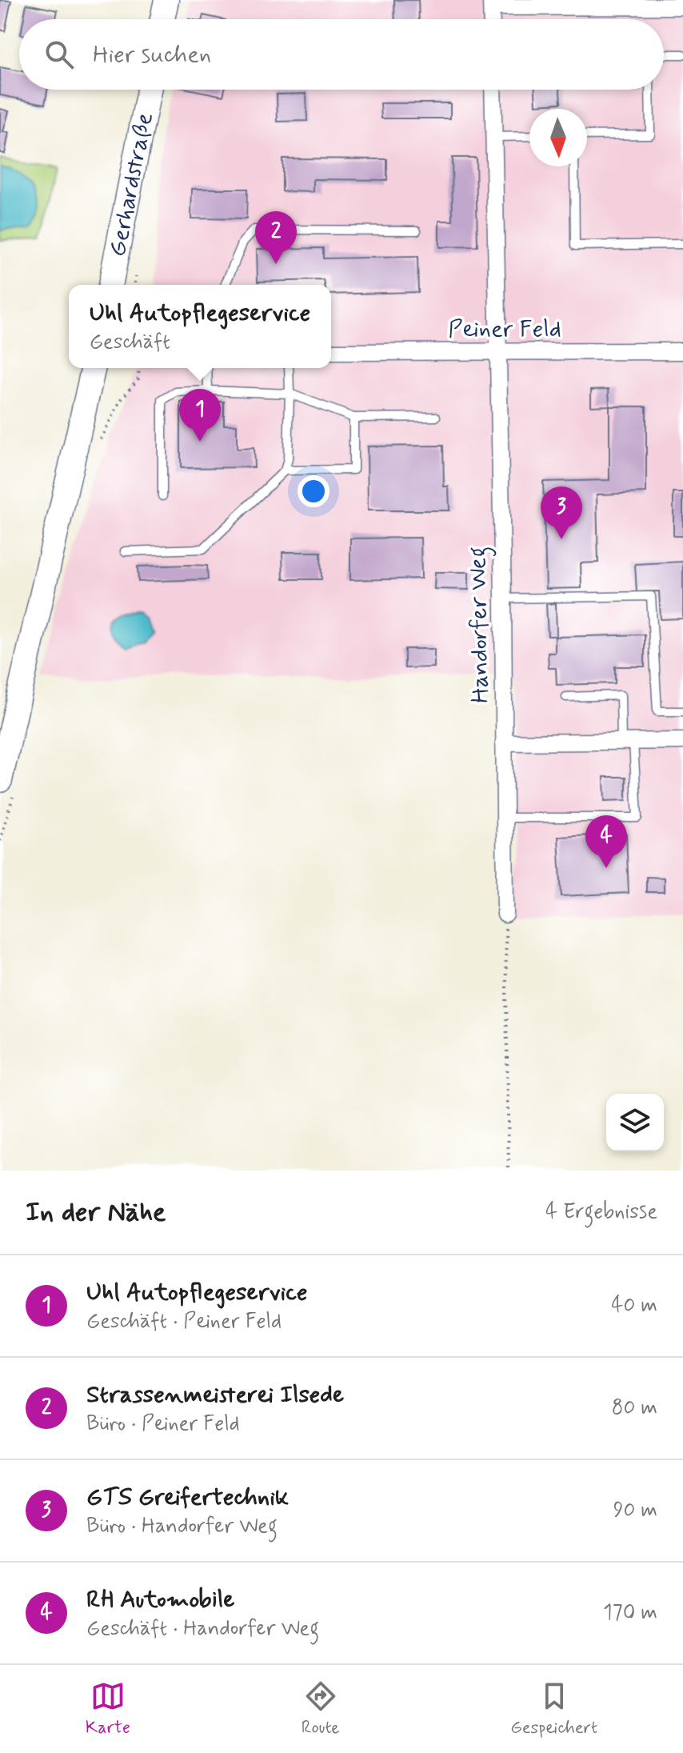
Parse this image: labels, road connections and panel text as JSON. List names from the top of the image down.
{
  "streets": {
    "main road": ["Gerhardstraße"],
    "street": ["Peiner Feld", "Handorfer Weg"]
  },
  "crossings": [
    ["Peiner Feld", "Handorfer Weg"]
  ],
  "north": "bottom",
  "page": {
    "search": "Hier suchen",
    "pins": [
      "2",
      "1",
      "3",
      "4"
    ],
    "popup": ["Uhl Autopflegeservice", "Geschäft"],
    "heading": ["In der Nähe", "4 Ergebnisse"],
    "list": [
      {
        "mark": "1",
        "name": "Uhl Autopflegeservice",
        "note": "Geschäft · Peiner Feld",
        "value": "40 m"
      },
      {
        "mark": "2",
        "name": "Strassenmeisterei Ilsede",
        "note": "Büro · Peiner Feld",
        "value": "80 m"
      },
      {
        "mark": "3",
        "name": "GTS Greifertechnik",
        "note": "Büro · Handorfer Weg",
        "value": "90 m"
      },
      {
        "mark": "4",
        "name": "RH Automobile",
        "note": "Geschäft · Handorfer Weg",
        "value": "170 m"
      }
    ],
    "nav": ["Karte", "Route", "Gespeichert"]
  }
}
